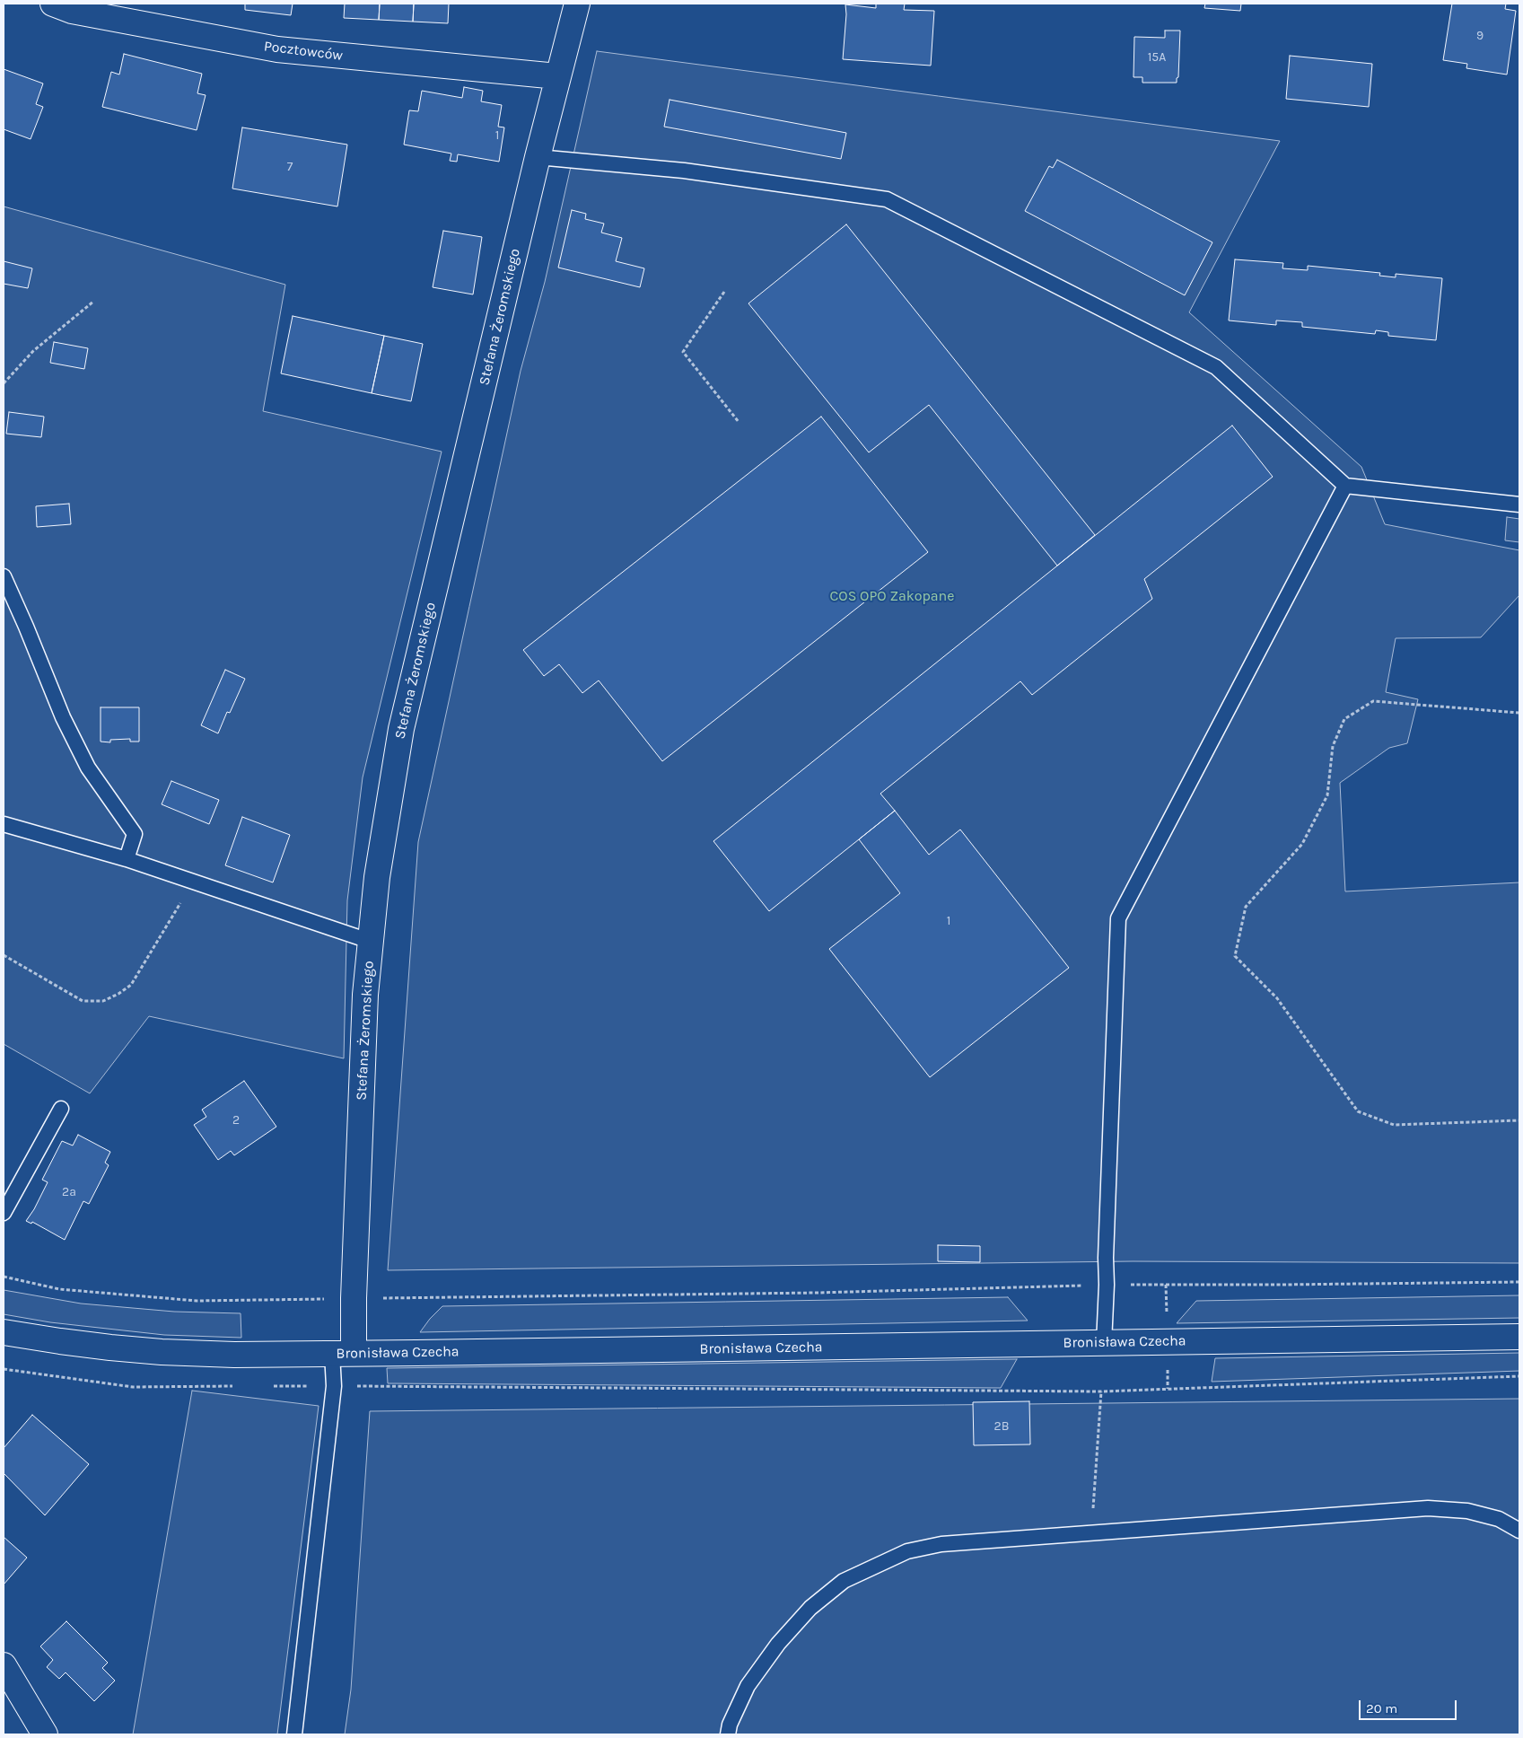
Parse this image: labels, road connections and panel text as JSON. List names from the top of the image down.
{
  "streets": {
    "street": ["Pocztowców", "Stefana Żeromskiego", "Bronisława Czecha"]
  },
  "crossings": [
    ["Pocztowców", "Stefana Żeromskiego"],
    ["Stefana Żeromskiego", "Bronisława Czecha"]
  ],
  "parks": ["COS OPO Zakopane"],
  "house_numbers": [
    "9",
    "15A",
    "1",
    "7",
    "1",
    "2",
    "2a",
    "2B"
  ],
  "scale_bar": "20 m"
}
